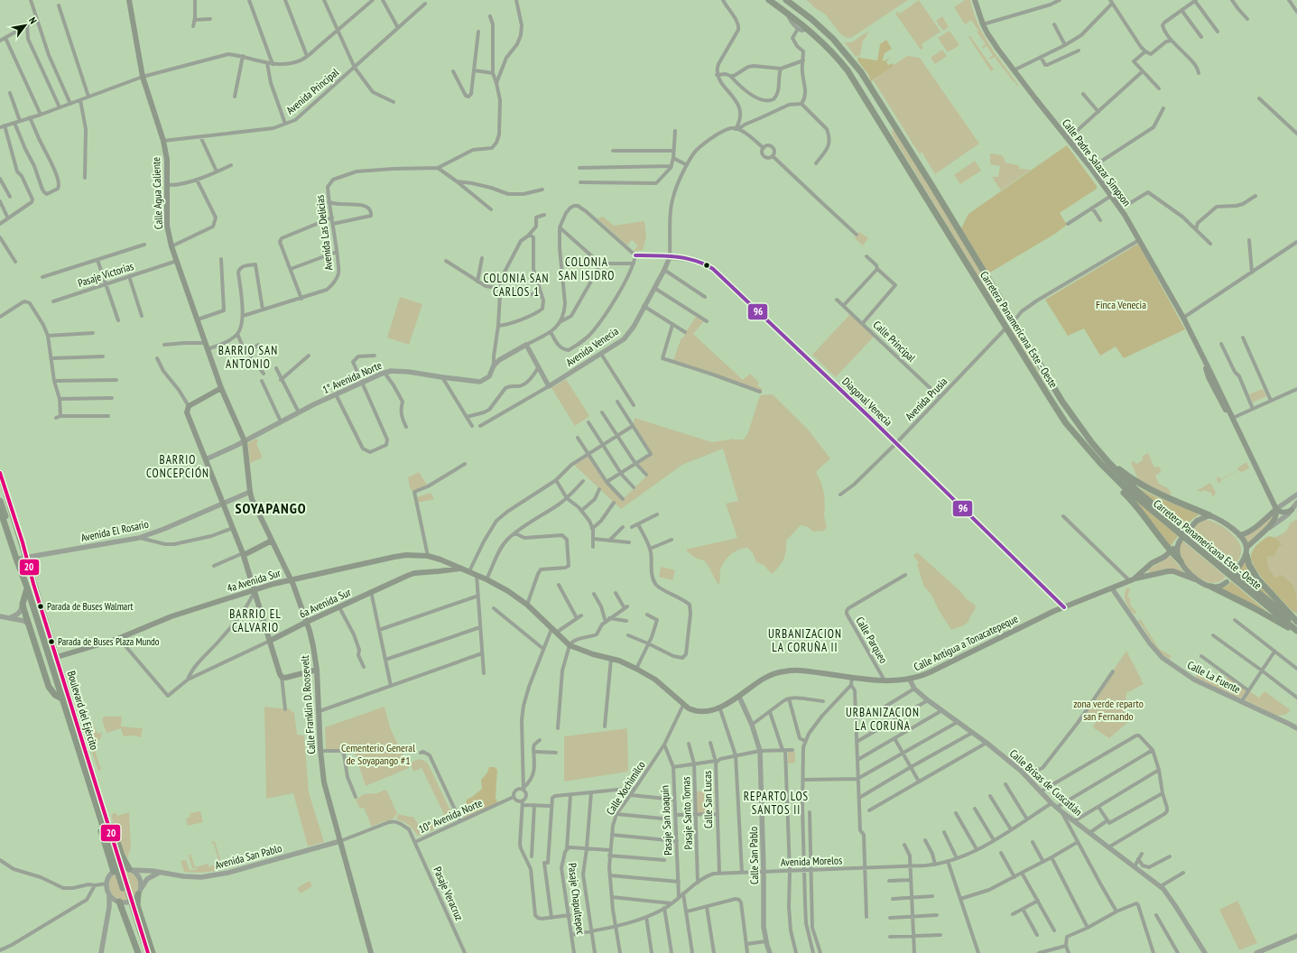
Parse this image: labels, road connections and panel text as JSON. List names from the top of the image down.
{
  "streets": {
    "highway": ["Carretera Panamericana Este - Oeste", "Boulevard del Ejército"],
    "main road": [
      "Calle Padre Salazar Simpson",
      "Calle Agua Caliente",
      "4a Avenida Sur",
      "6a Avenida Sur",
      "Calle Antigua a Tonacatepeque",
      "Calle Franklin D. Roosevelt"
    ],
    "street": [
      "Avenida Principal",
      "Avenida Las Delicias",
      "Pasaje Victorias",
      "Calle Principal",
      "Avenida Venecia",
      "1° Avenida Norte",
      "Avenida Prusia",
      "Diagonal Venecia",
      "Avenida El Rosario",
      "Calle Parqueo",
      "Calle La Fuente",
      "Calle Brisas de Cuscatlán",
      "Calle Xochimilco",
      "Calle San Lucas",
      "Pasaje Santo Tomas",
      "10° Avenida Norte",
      "Pasaje San Joaquin",
      "Calle San Pablo",
      "Avenida San Pablo",
      "Avenida Morelos",
      "Pasaje Veracruz",
      "Pasaje Chapultepec"
    ]
  },
  "crossings": [
    ["Avenida Principal", "Calle Agua Caliente"],
    ["Calle Agua Caliente", "Pasaje Victorias"],
    ["Calle Agua Caliente", "Calle Franklin D. Roosevelt"],
    ["Carretera Panamericana Este - Oeste", "Avenida Prusia"],
    ["Calle Principal", "Avenida Prusia"],
    ["Avenida Venecia", "Diagonal Venecia"],
    ["1° Avenida Norte", "Calle Franklin D. Roosevelt"],
    ["Avenida Prusia", "Diagonal Venecia"],
    ["Diagonal Venecia", "Calle Antigua a Tonacatepeque"],
    ["Avenida El Rosario", "Calle Franklin D. Roosevelt"],
    ["Avenida El Rosario", "Boulevard del Ejército"],
    ["4a Avenida Sur", "6a Avenida Sur"],
    ["4a Avenida Sur", "Calle Antigua a Tonacatepeque"],
    ["4a Avenida Sur", "Calle Franklin D. Roosevelt"],
    ["4a Avenida Sur", "Boulevard del Ejército"],
    ["6a Avenida Sur", "Calle Antigua a Tonacatepeque"],
    ["6a Avenida Sur", "Calle Franklin D. Roosevelt"],
    ["Calle Parqueo", "Calle Antigua a Tonacatepeque"],
    ["Calle Antigua a Tonacatepeque", "Calle La Fuente"],
    ["Calle Antigua a Tonacatepeque", "Calle Brisas de Cuscatlán"],
    ["Calle Antigua a Tonacatepeque", "Calle Xochimilco"],
    ["Calle Antigua a Tonacatepeque", "Calle San Pablo"],
    ["Calle Franklin D. Roosevelt", "10° Avenida Norte"],
    ["Calle Franklin D. Roosevelt", "Avenida San Pablo"],
    ["Calle Brisas de Cuscatlán", "Avenida Morelos"],
    ["Calle Xochimilco", "Pasaje San Joaquin"],
    ["Calle Xochimilco", "Avenida Morelos"],
    ["Calle Xochimilco", "Pasaje Chapultepec"],
    ["Calle San Lucas", "Calle San Pablo"],
    ["Calle San Lucas", "Avenida Morelos"],
    ["Pasaje Santo Tomas", "Avenida Morelos"],
    ["10° Avenida Norte", "Avenida San Pablo"],
    ["10° Avenida Norte", "Pasaje Veracruz"],
    ["Pasaje San Joaquin", "Avenida Morelos"],
    ["Calle San Pablo", "Avenida Morelos"],
    ["Avenida Morelos", "Pasaje Chapultepec"]
  ],
  "districts": [
    "COLONIA SAN ISIDRO",
    "COLONIA SAN CARLOS 1",
    "BARRIO SAN ANTONIO",
    "BARRIO CONCEPCIÓN",
    "SOYAPANGO",
    "BARRIO EL CALVARIO",
    "URBANIZACION LA CORUÑA II",
    "URBANIZACION LA CORUÑA",
    "REPARTO LOS SANTOS II"
  ],
  "parks": ["Finca Venecia", "zona verde reparto san Fernando", "Cementerio General de Soyapango #1"],
  "places": ["Parada de Buses Walmart", "Parada de Buses Plaza Mundo"],
  "lines": ["transit line 96", "transit line 20"],
  "north": "top right"
}
